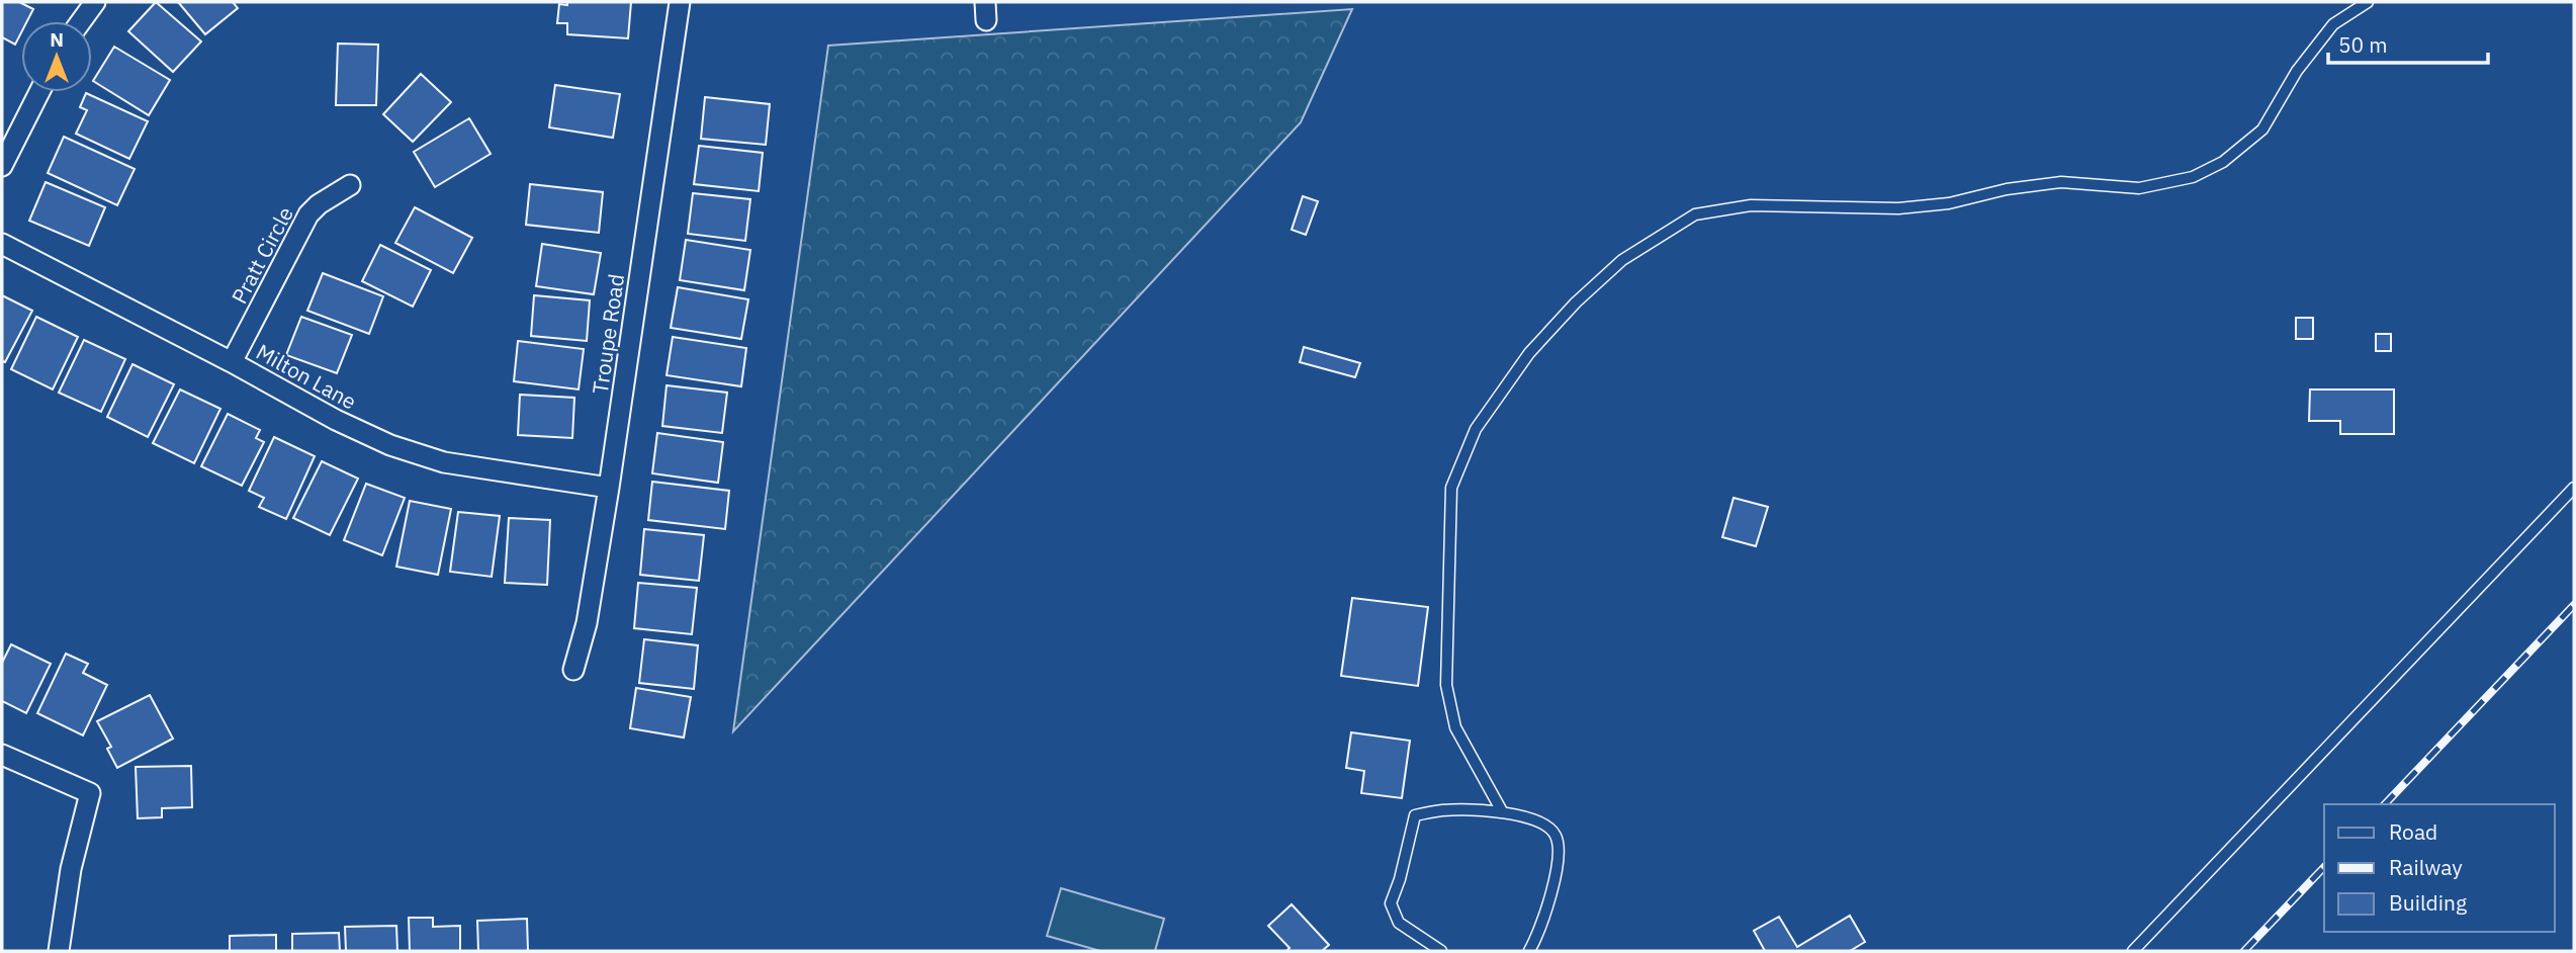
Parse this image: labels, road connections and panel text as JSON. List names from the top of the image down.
{
  "streets": {
    "street": ["Pratt Circle", "Troupe Road", "Milton Lane"]
  },
  "crossings": [
    ["Pratt Circle", "Milton Lane"],
    ["Troupe Road", "Milton Lane"]
  ],
  "legend": ["Road", "Railway", "Building"],
  "scale_bar": "50 m",
  "north": "top"
}
